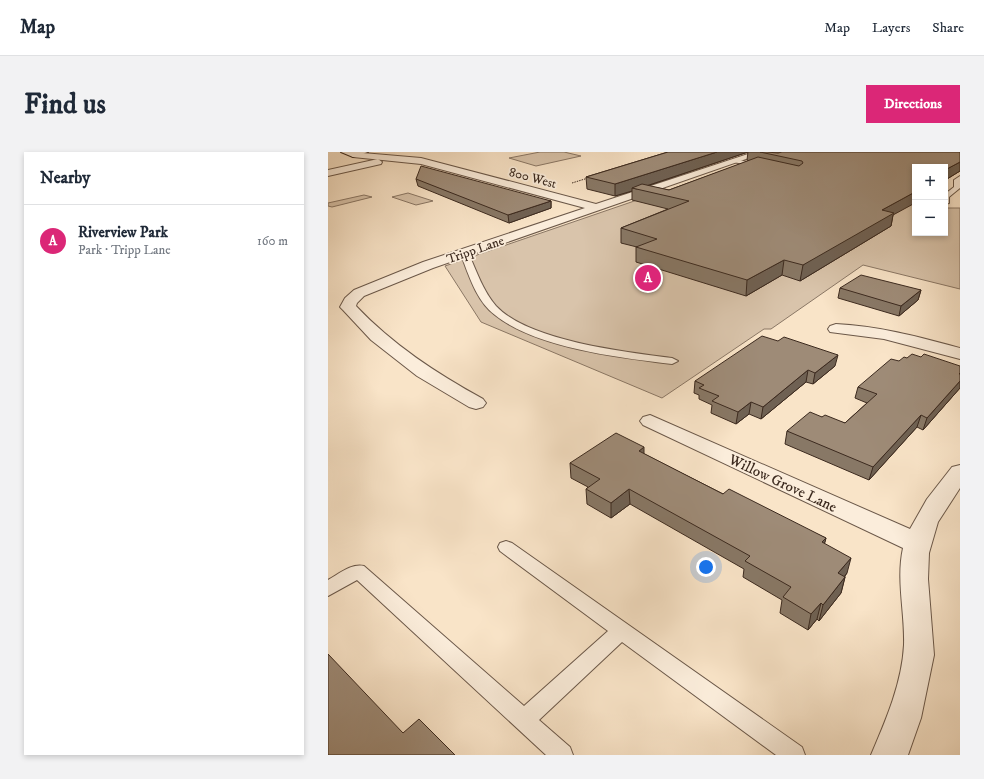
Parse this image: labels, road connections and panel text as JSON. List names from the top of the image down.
{
  "streets": {
    "street": ["800 West", "Tripp Lane", "Willow Grove Lane"]
  },
  "crossings": [
    ["800 West", "Tripp Lane"]
  ],
  "page": {
    "header": "Map",
    "nav": ["Map", "Layers", "Share"],
    "buttons": "Directions",
    "title": "Find us",
    "heading": "Nearby",
    "map_buttons": ["+", "−"],
    "list": [
      {
        "mark": "A",
        "name": "Riverview Park",
        "note": "Park · Tripp Lane",
        "value": "160 m"
      }
    ],
    "pins": "A"
  }
}
